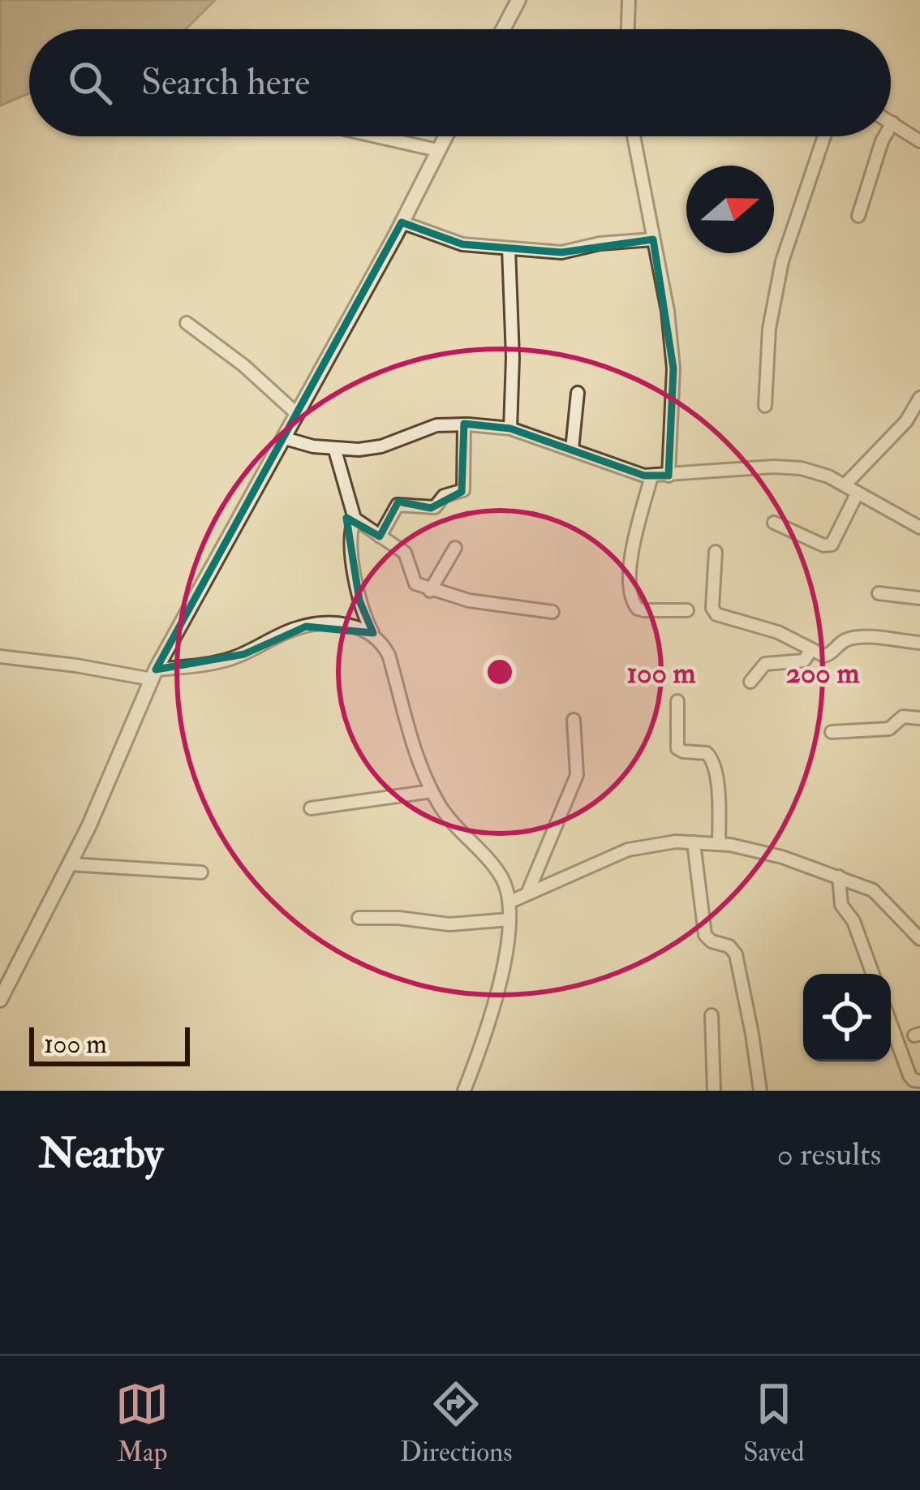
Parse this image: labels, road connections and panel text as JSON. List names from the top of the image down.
{
  "scale_bar": "100 m",
  "north": "right",
  "page": {
    "search": "Search here",
    "scale": "100 m",
    "heading": ["Nearby", "0 results"],
    "nav": ["Map", "Directions", "Saved"]
  },
  "rings": ["100 m", "200 m"]
}
